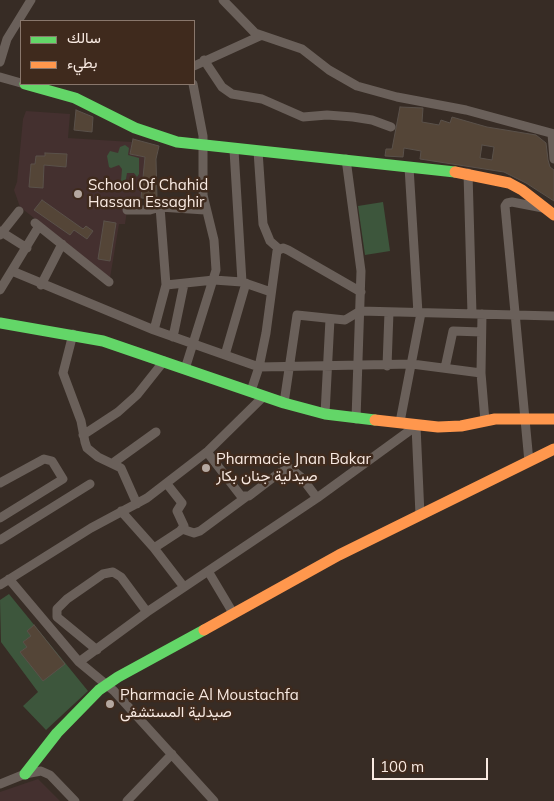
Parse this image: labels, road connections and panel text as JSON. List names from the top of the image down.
{
  "places": ["School Of Chahid Hassan Essaghir", "Pharmacie Jnan Bakar صيدلية جنان بكار", "Pharmacie Al Moustachfa صيدلية المستشفى"],
  "legend": ["سالك", "بطيء"],
  "scale_bar": "100 m"
}
